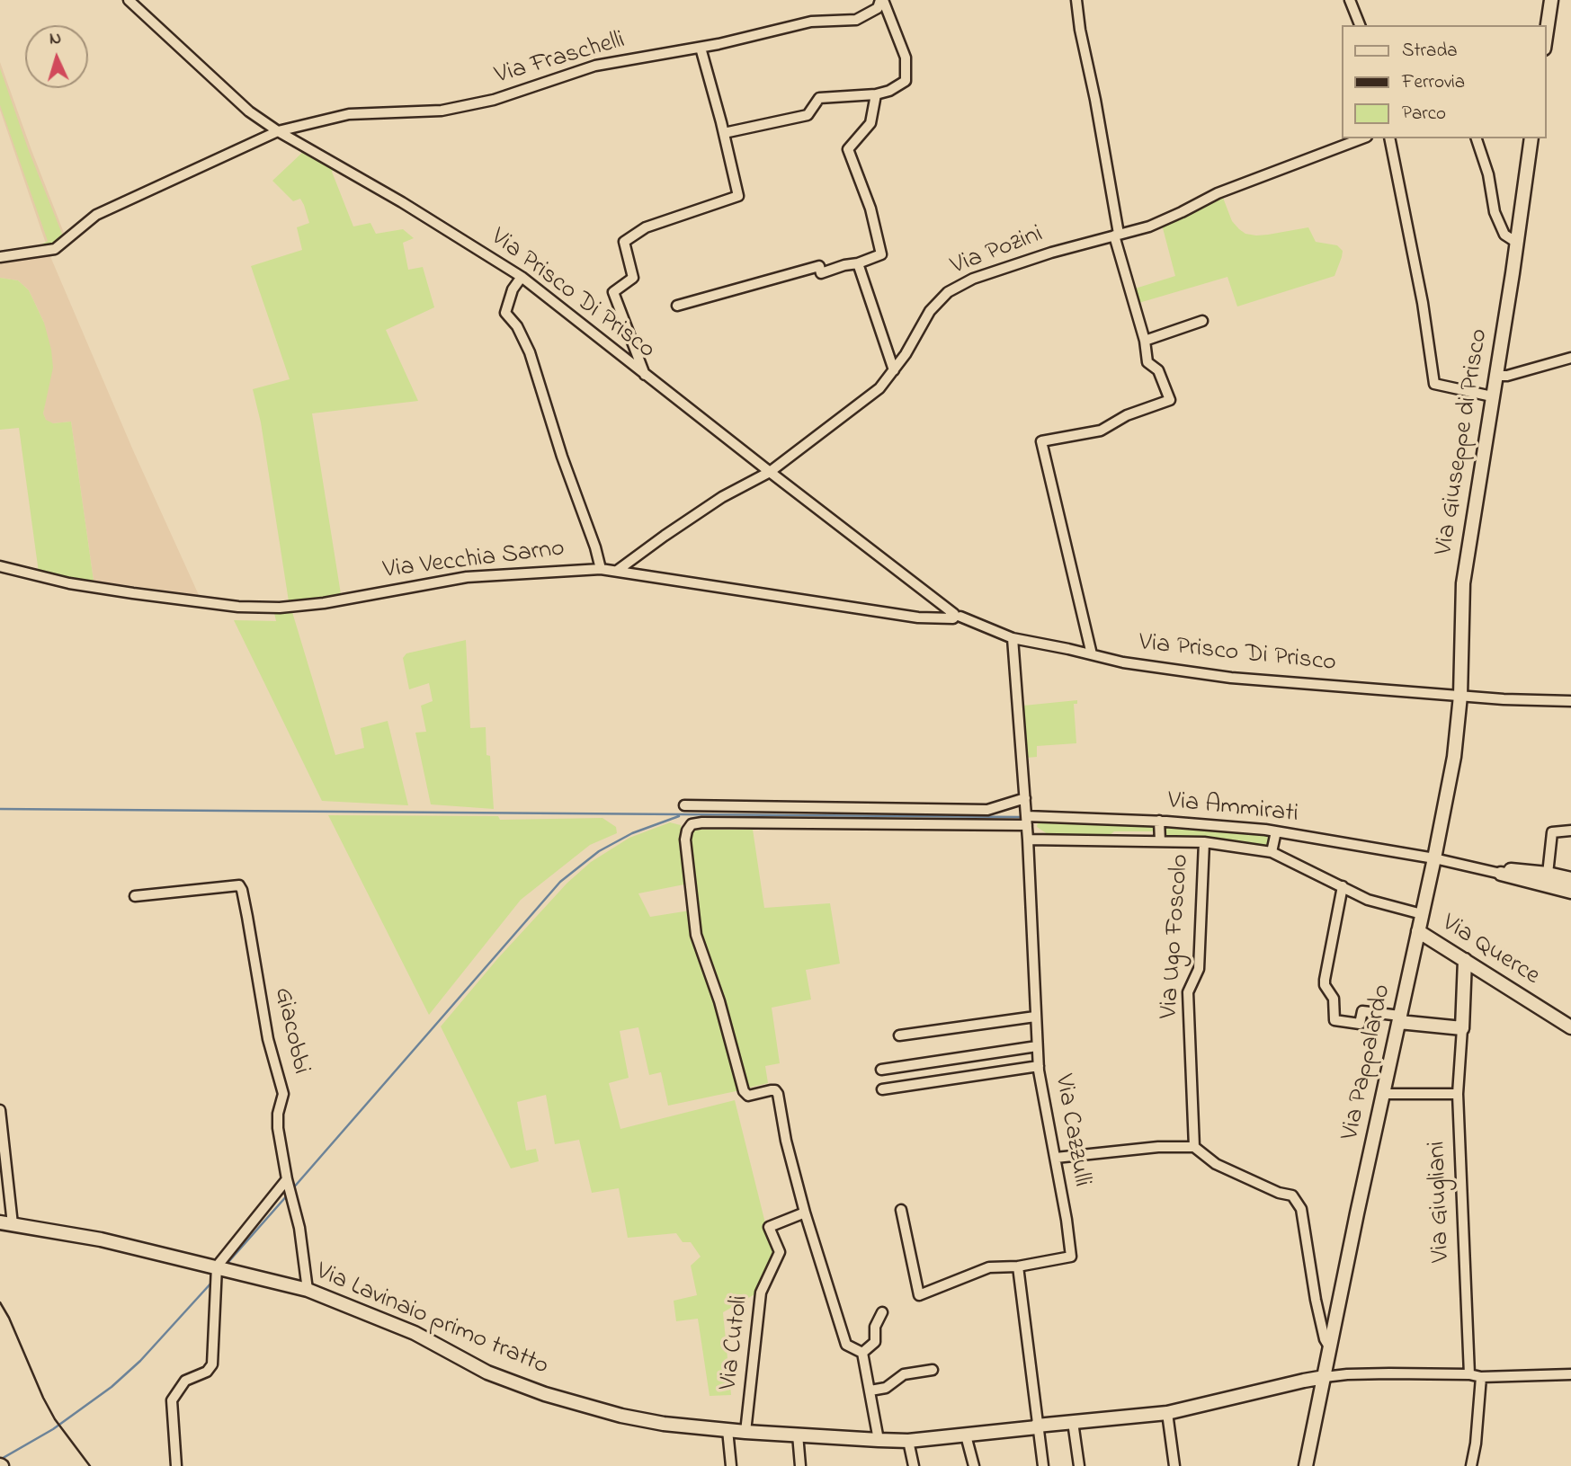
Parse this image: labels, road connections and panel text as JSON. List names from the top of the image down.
{
  "streets": {
    "street": [
      "Via Fraschelli",
      "Via Pozini",
      "Via Prisco Di Prisco",
      "Via Giuseppe di Prisco",
      "Via Vecchia Sarno",
      "Via Ammirati",
      "Via Ugo Foscolo",
      "Via Querce",
      "Giacobbi",
      "Via Pappalardo",
      "Via Cazzulli",
      "Via Giugliani",
      "Via Lavinaio primo tratto",
      "Via Cutoli"
    ]
  },
  "crossings": [
    ["Via Fraschelli", "Via Prisco Di Prisco"],
    ["Via Pozini", "Via Prisco Di Prisco"],
    ["Via Pozini", "Via Vecchia Sarno"],
    ["Via Prisco Di Prisco", "Via Giuseppe di Prisco"],
    ["Via Prisco Di Prisco", "Via Vecchia Sarno"],
    ["Via Prisco Di Prisco", "Via Cazzulli"],
    ["Via Giuseppe di Prisco", "Via Pappalardo"],
    ["Via Ammirati", "Via Ugo Foscolo"],
    ["Via Ammirati", "Via Pappalardo"],
    ["Via Ammirati", "Via Cazzulli"],
    ["Via Ammirati", "Via Cutoli"],
    ["Via Querce", "Via Pappalardo"],
    ["Via Querce", "Via Giugliani"],
    ["Giacobbi", "Via Lavinaio primo tratto"],
    ["Via Pappalardo", "Via Lavinaio primo tratto"],
    ["Via Lavinaio primo tratto", "Via Cutoli"]
  ],
  "legend": ["Strada", "Ferrovia", "Parco"],
  "north": "top"
}
